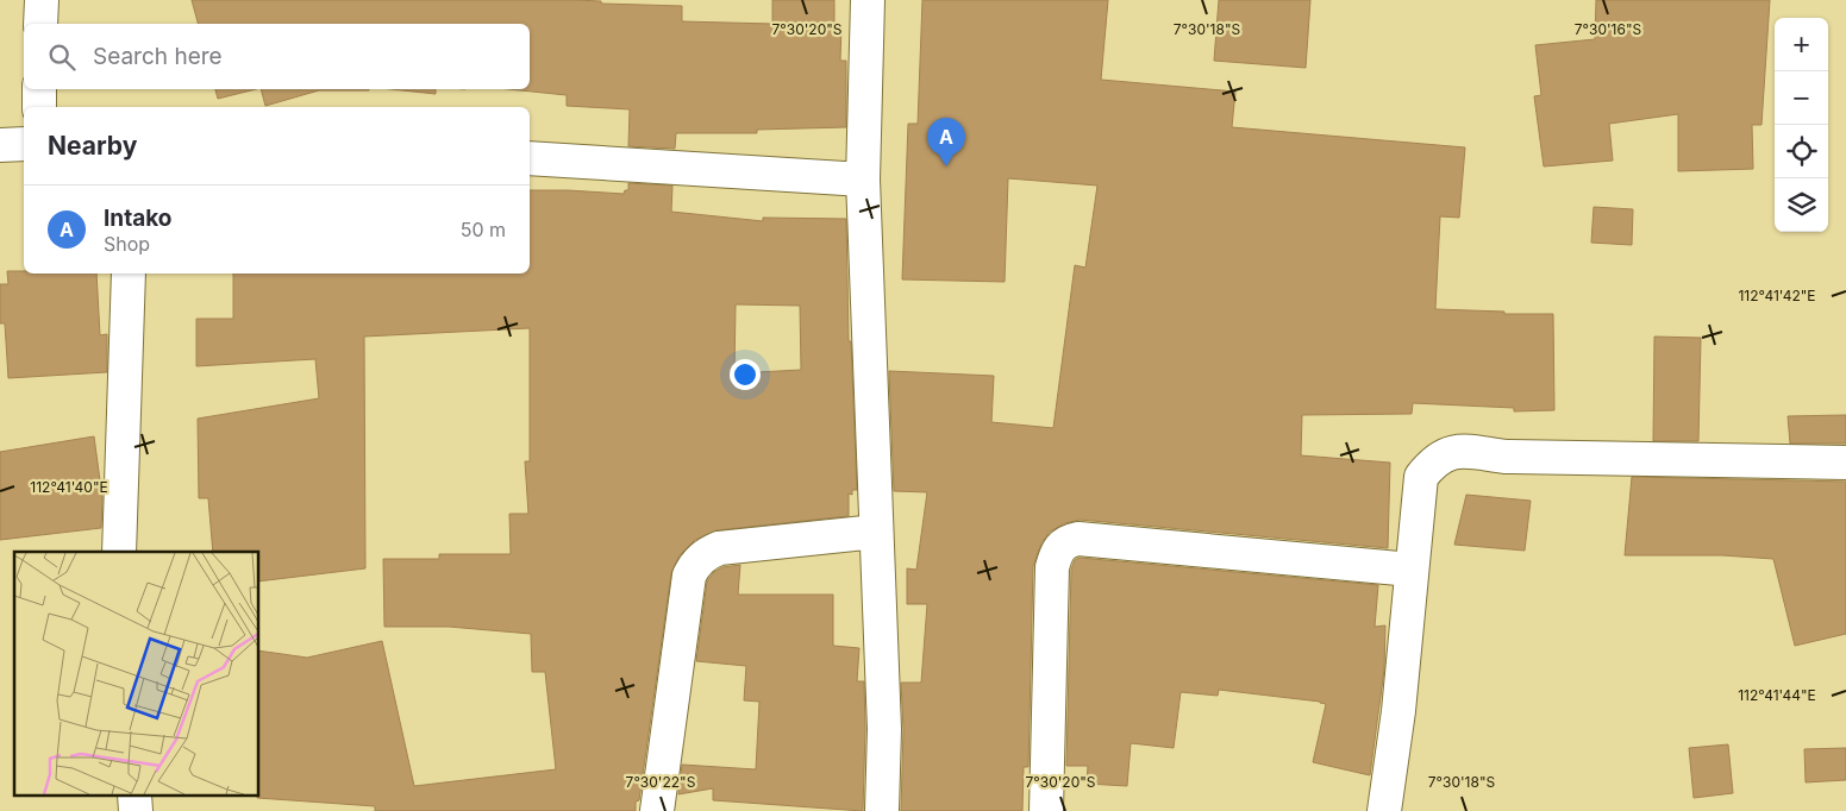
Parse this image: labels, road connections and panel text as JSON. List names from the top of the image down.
{
  "page": {
    "map_buttons": ["+", "−"],
    "search": "Search here",
    "heading": "Nearby",
    "pins": "A",
    "list": [
      {
        "mark": "A",
        "name": "Intako",
        "note": "Shop",
        "value": "50 m"
      }
    ]
  },
  "coordinates": [
    "7°30'20\"S",
    "7°30'18\"S",
    "7°30'16\"S",
    "112°41'42\"E",
    "112°41'40\"E",
    "112°41'44\"E",
    "7°30'22\"S"
  ]
}
